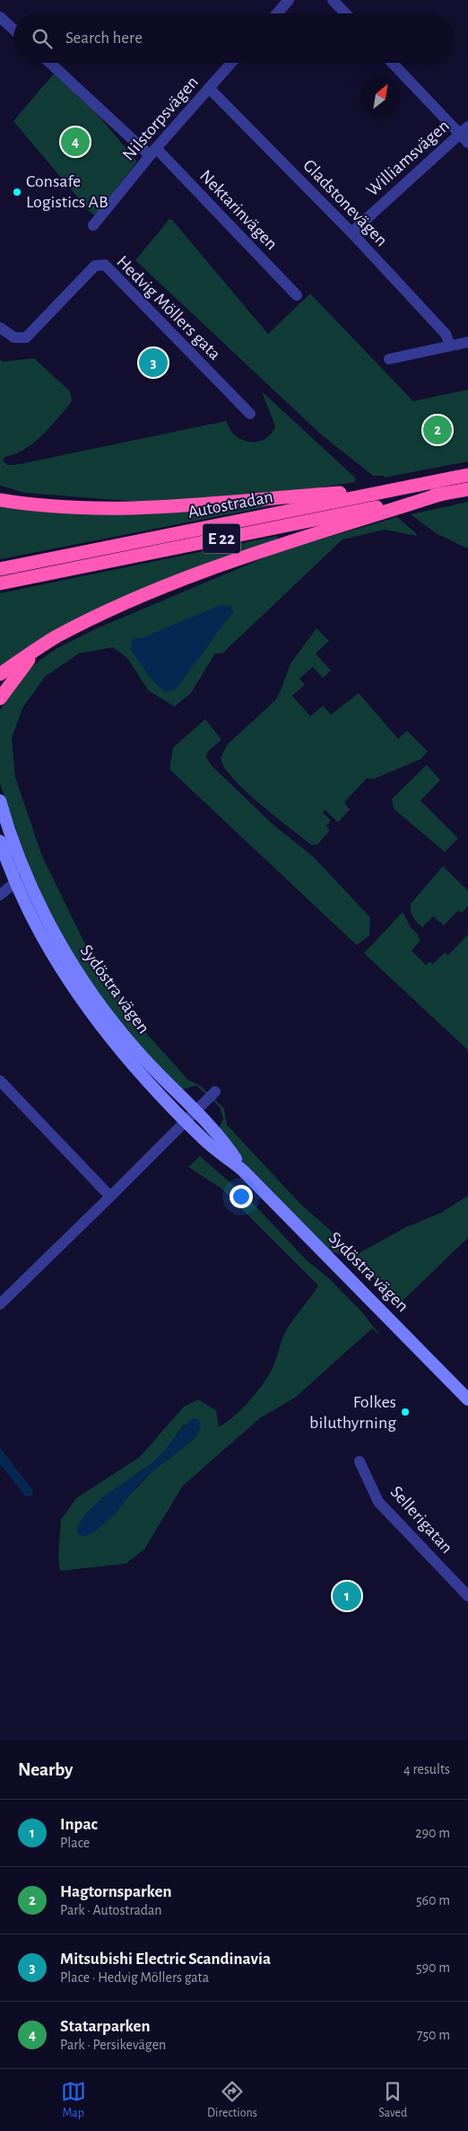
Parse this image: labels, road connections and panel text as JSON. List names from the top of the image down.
{
  "streets": {
    "highway": ["Autostradan", "E 22"],
    "main road": ["Sydöstra vägen"],
    "street": [
      "Nilstorpsvägen",
      "Williamsvägen",
      "Gladstonevägen",
      "Nektarinvägen",
      "Hedvig Möllers gata",
      "Sellerigatan"
    ]
  },
  "crossings": [
    ["Nilstorpsvägen", "Gladstonevägen"],
    ["Nilstorpsvägen", "Nektarinvägen"],
    ["Williamsvägen", "Gladstonevägen"]
  ],
  "places": ["Consafe Logistics AB", "Folkes biluthyrning"],
  "north": "top right",
  "page": {
    "search": "Search here",
    "pins": [
      "4",
      "3",
      "2",
      "1"
    ],
    "heading": ["Nearby", "4 results"],
    "list": [
      {
        "mark": "1",
        "name": "Inpac",
        "note": "Place",
        "value": "290 m"
      },
      {
        "mark": "2",
        "name": "Hagtornsparken",
        "note": "Park · Autostradan",
        "value": "560 m"
      },
      {
        "mark": "3",
        "name": "Mitsubishi Electric Scandinavia",
        "note": "Place · Hedvig Möllers gata",
        "value": "590 m"
      },
      {
        "mark": "4",
        "name": "Statarparken",
        "note": "Park · Persikevägen",
        "value": "750 m"
      }
    ],
    "nav": ["Map", "Directions", "Saved"]
  }
}
